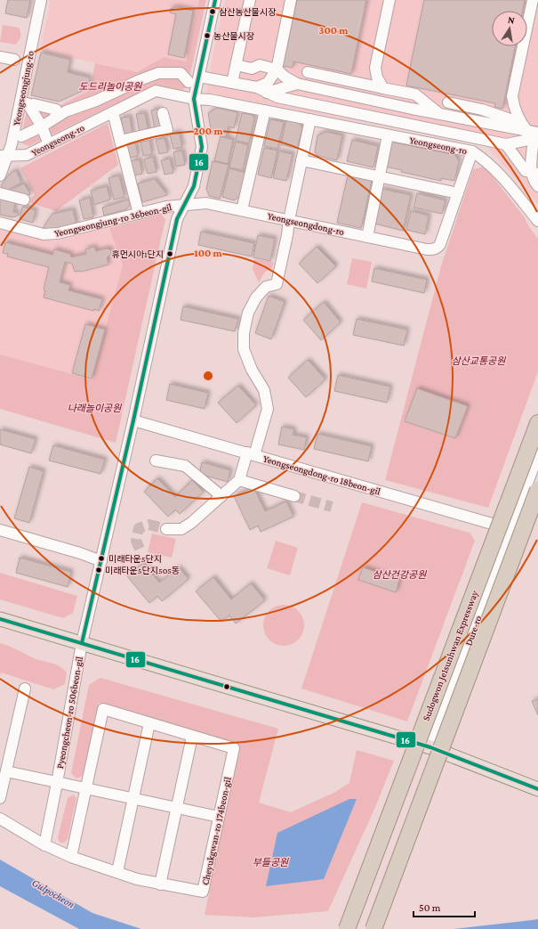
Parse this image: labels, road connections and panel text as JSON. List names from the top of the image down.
{
  "streets": {
    "highway": ["Sudogwon Je1sunhwan Expressway"],
    "street": [
      "Yeongseongjung-ro",
      "Yeongseong-ro",
      "Yeongseongjung-ro 36beon-gil",
      "Yeongseongdong-ro",
      "Yeongseongdong-ro 18beon-gil",
      "Dure-ro",
      "Pyeongcheon-ro 506beon-gil",
      "Cheyukgwan-ro 174beon-gil"
    ]
  },
  "crossings": [
    ["Yeongseongjung-ro", "Yeongseong-ro"],
    ["Yeongseongjung-ro 36beon-gil", "Yeongseongdong-ro"],
    ["Yeongseongdong-ro 18beon-gil", "Dure-ro"],
    ["Pyeongcheon-ro 506beon-gil", "Cheyukgwan-ro 174beon-gil"]
  ],
  "water": ["Gulpocheon"],
  "parks": [
    "도드리놀이공원",
    "삼산교통공원",
    "나래놀이공원",
    "삼산건강공원",
    "부들공원"
  ],
  "places": [
    "삼산농산물시장",
    "농산물시장",
    "휴먼시아1단지",
    "미래타운5단지",
    "미래타운5단지505동"
  ],
  "lines": ["transit line 16"],
  "scale_bar": "50 m",
  "north": "top",
  "rings": ["300 m", "200 m", "100 m"]
}
